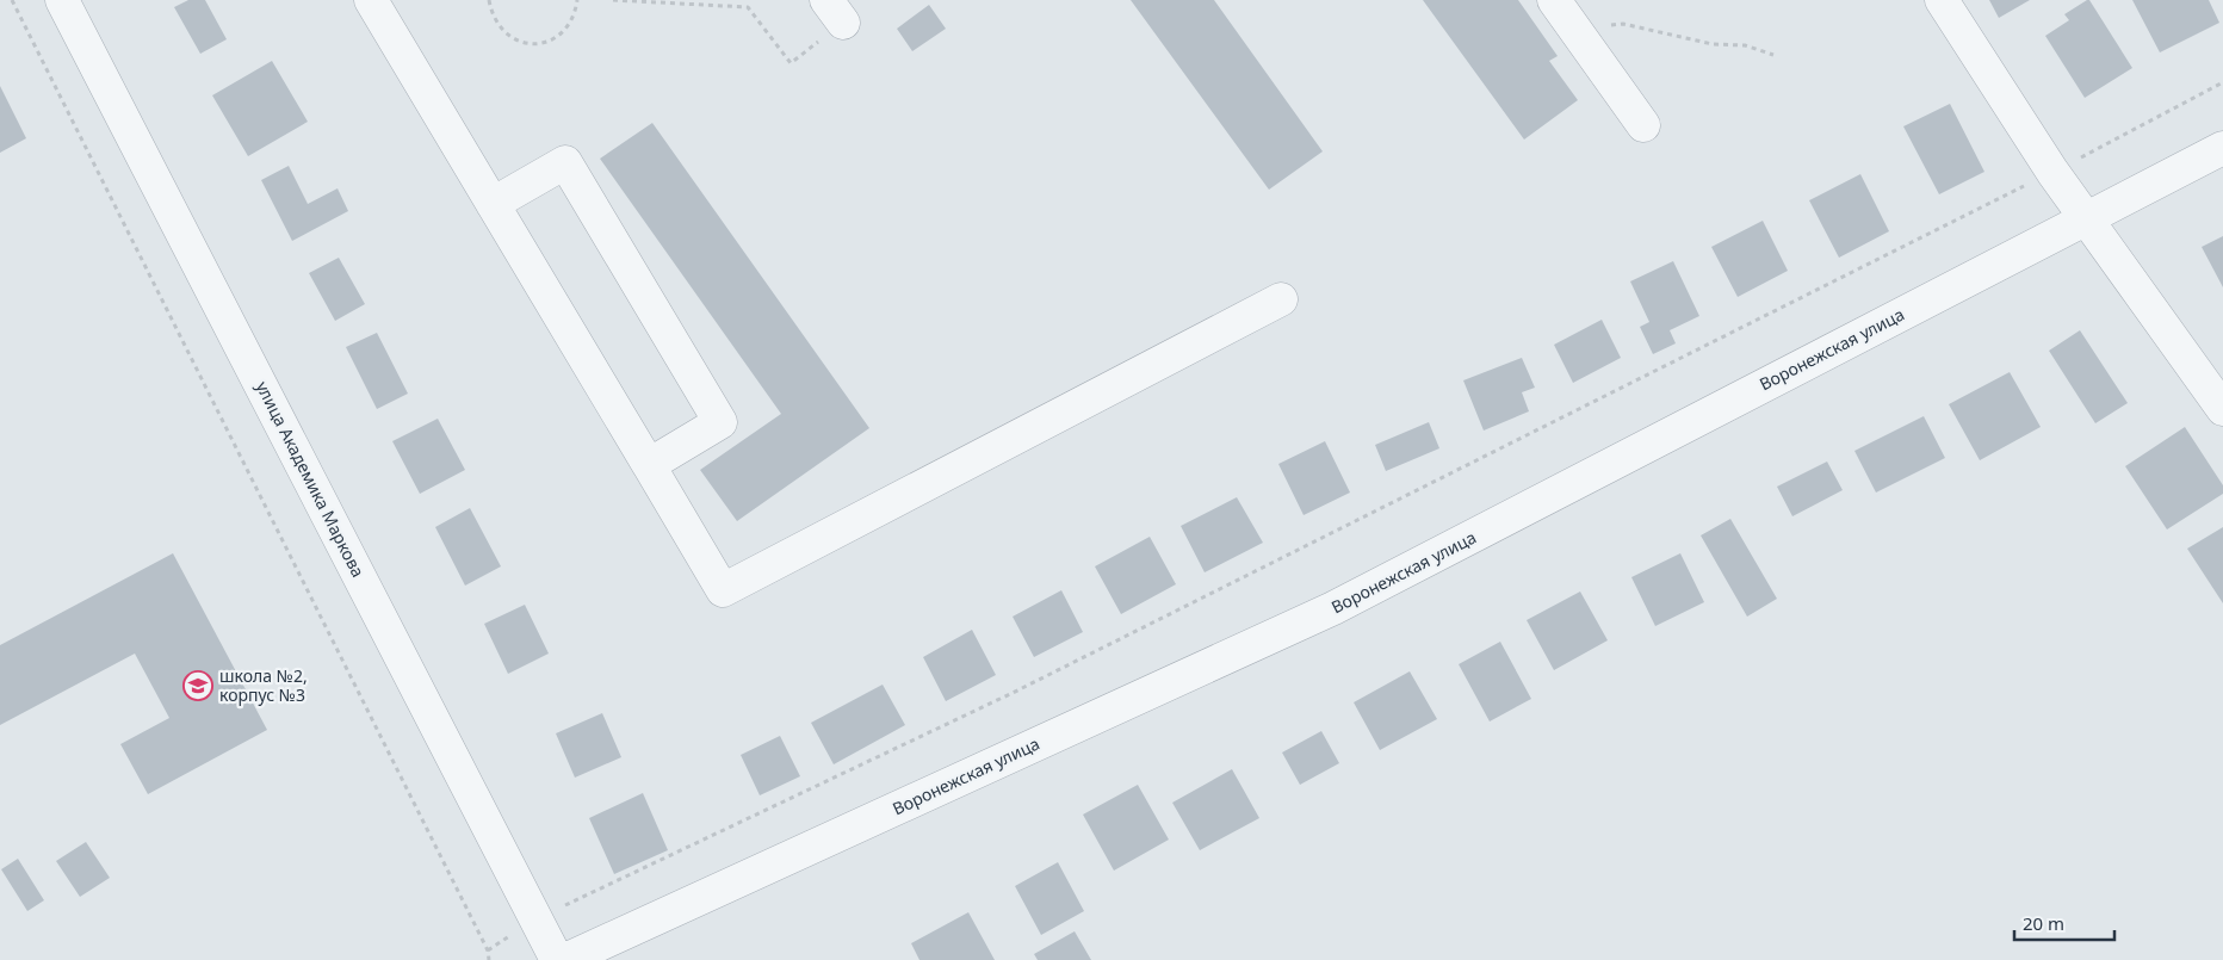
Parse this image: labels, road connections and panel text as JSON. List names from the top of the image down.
{
  "streets": {
    "street": ["Воронежская улица", "улица Академика Маркова"]
  },
  "places": {
    "school or university": ["школа №2, корпус №3"]
  },
  "scale_bar": "20 m"
}
